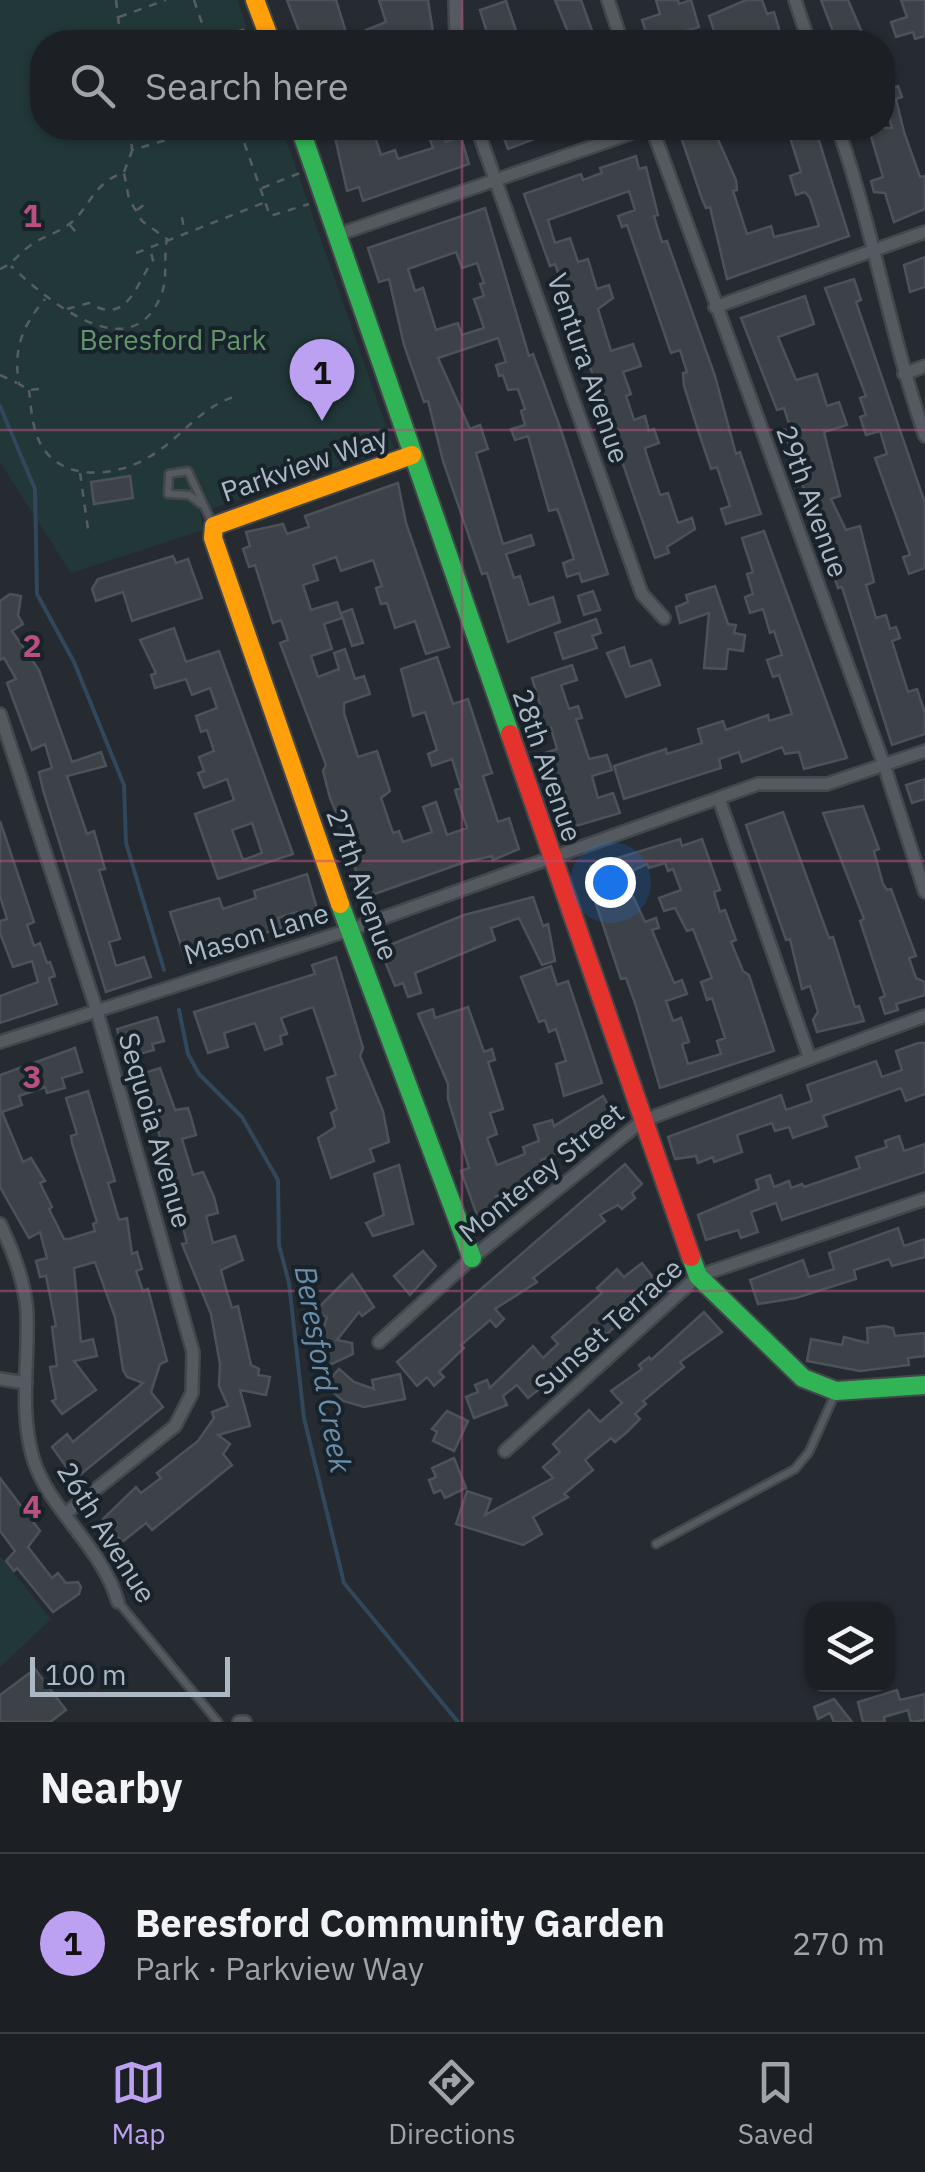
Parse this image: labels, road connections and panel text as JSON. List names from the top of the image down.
{
  "streets": {
    "street": [
      "Ventura Avenue",
      "Parkview Way",
      "29th Avenue",
      "28th Avenue",
      "27th Avenue",
      "Mason Lane",
      "Sequoia Avenue",
      "Monterey Street",
      "Sunset Terrace",
      "26th Avenue"
    ]
  },
  "crossings": [
    ["Parkview Way", "28th Avenue"],
    ["Parkview Way", "27th Avenue"],
    ["29th Avenue", "Mason Lane"],
    ["28th Avenue", "Mason Lane"],
    ["28th Avenue", "Monterey Street"],
    ["28th Avenue", "Sunset Terrace"],
    ["27th Avenue", "Mason Lane"],
    ["27th Avenue", "Monterey Street"],
    ["Mason Lane", "Sequoia Avenue"],
    ["Sequoia Avenue", "26th Avenue"]
  ],
  "water": ["Beresford Creek"],
  "parks": ["Beresford Park"],
  "scale_bar": "100 m",
  "page": {
    "search": "Search here",
    "pins": "1",
    "scale": "100 m",
    "heading": "Nearby",
    "list": [
      {
        "mark": "1",
        "name": "Beresford Community Garden",
        "note": "Park · Parkview Way",
        "value": "270 m"
      }
    ],
    "nav": ["Map", "Directions", "Saved"]
  },
  "grid": {
    "rows": [
      "1",
      "2",
      "3",
      "4"
    ]
  }
}
